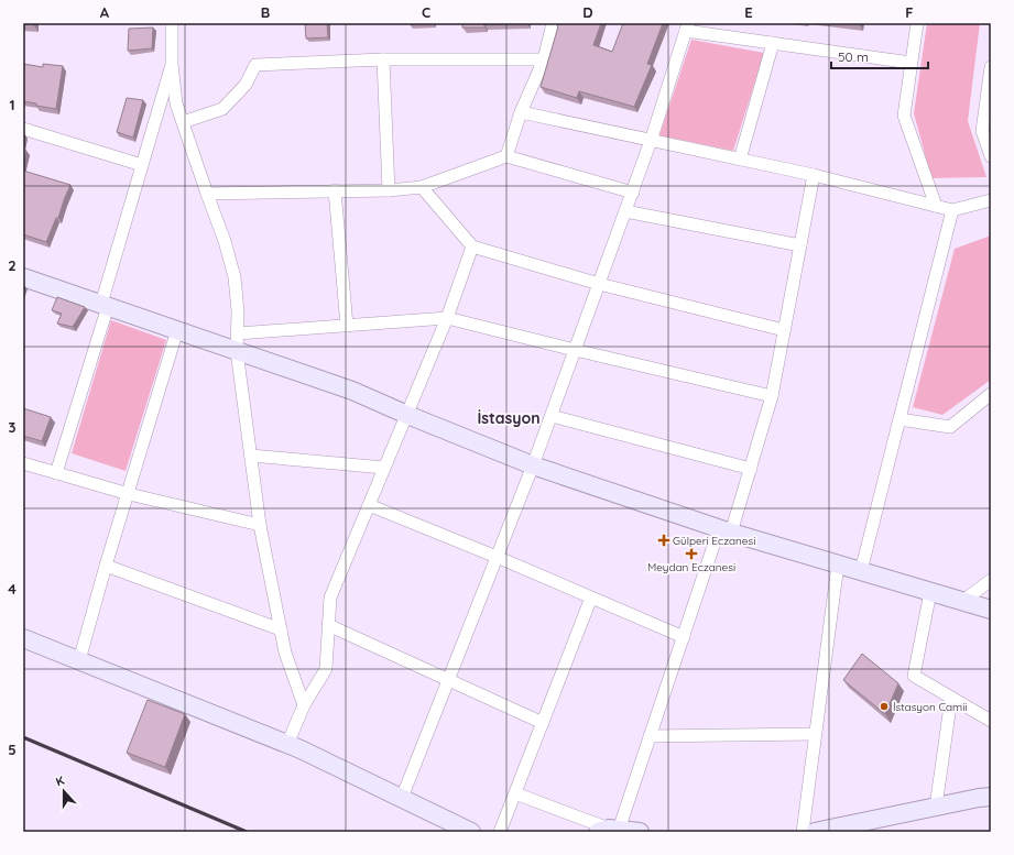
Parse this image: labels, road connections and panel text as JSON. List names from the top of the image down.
{
  "districts": ["İstasyon"],
  "places": {
    "health": ["Gülperi Eczanesi", "Meydan Eczanesi"],
    "other": ["İstasyon Camii"]
  },
  "scale_bar": "50 m",
  "north": "top",
  "grid": {
    "columns": [
      "A",
      "B",
      "C",
      "D",
      "E",
      "F"
    ],
    "rows": [
      "1",
      "2",
      "3",
      "4",
      "5"
    ]
  }
}
